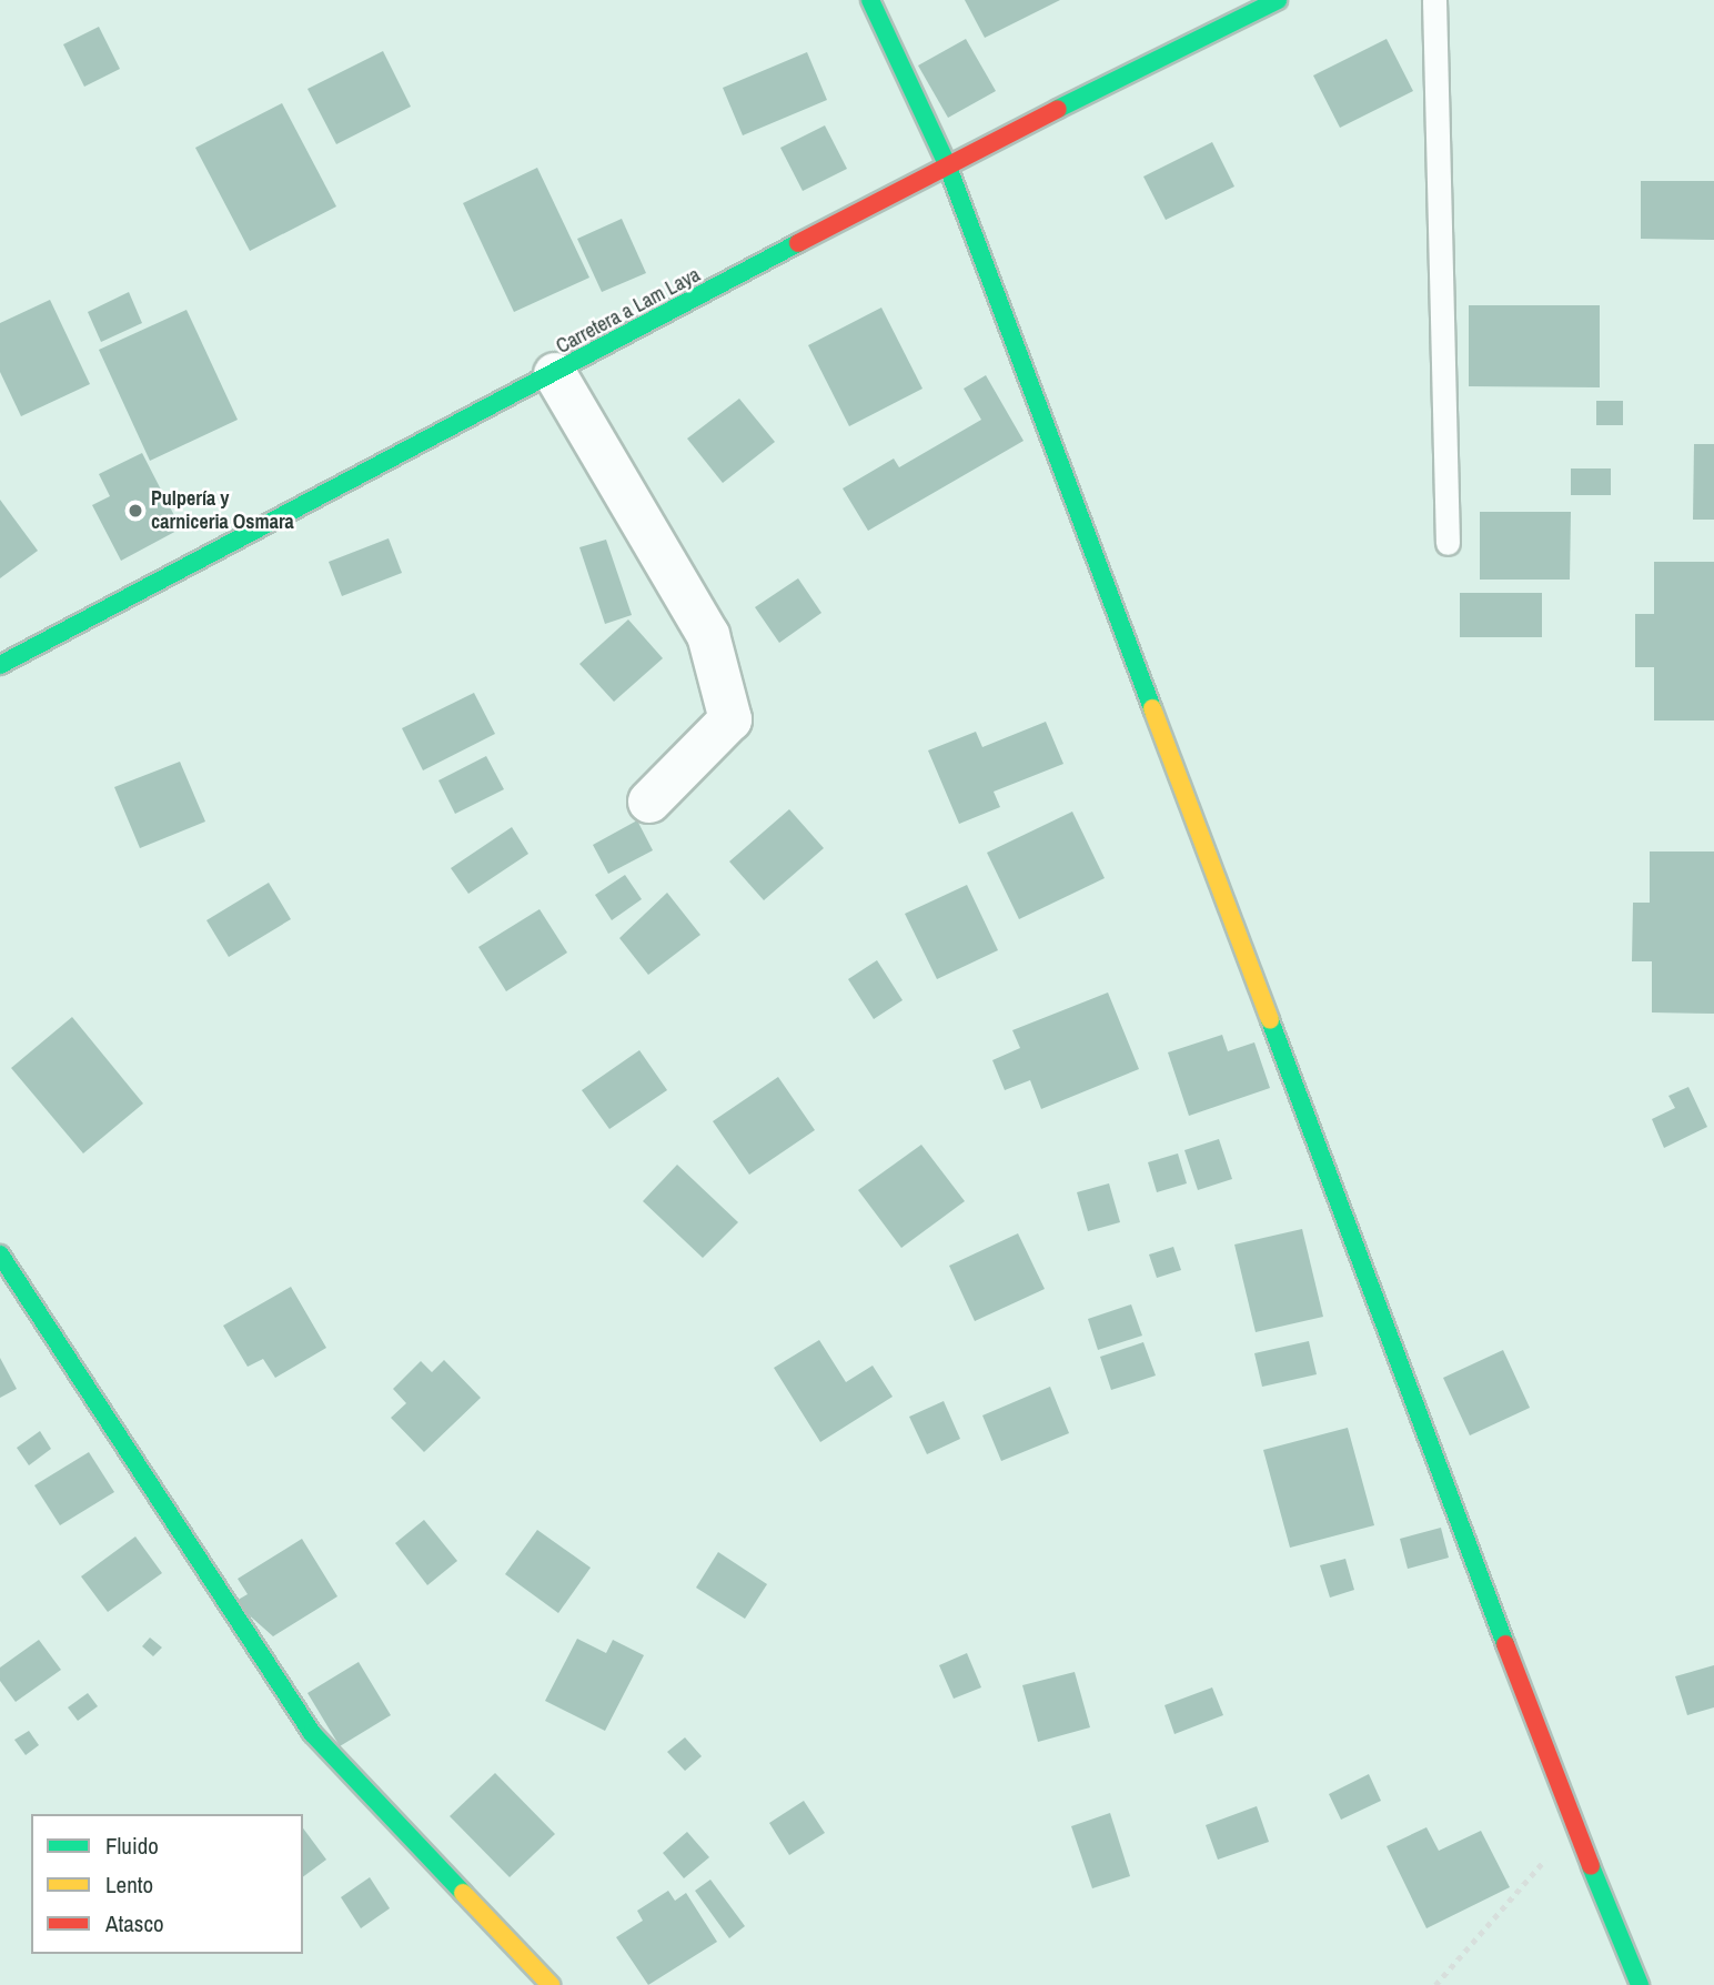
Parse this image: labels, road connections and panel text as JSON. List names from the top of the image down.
{
  "streets": {
    "street": ["Carretera a Lam Laya"]
  },
  "places": ["Pulpería y carniceria Osmara"],
  "legend": ["Fluido", "Lento", "Atasco"]
}
